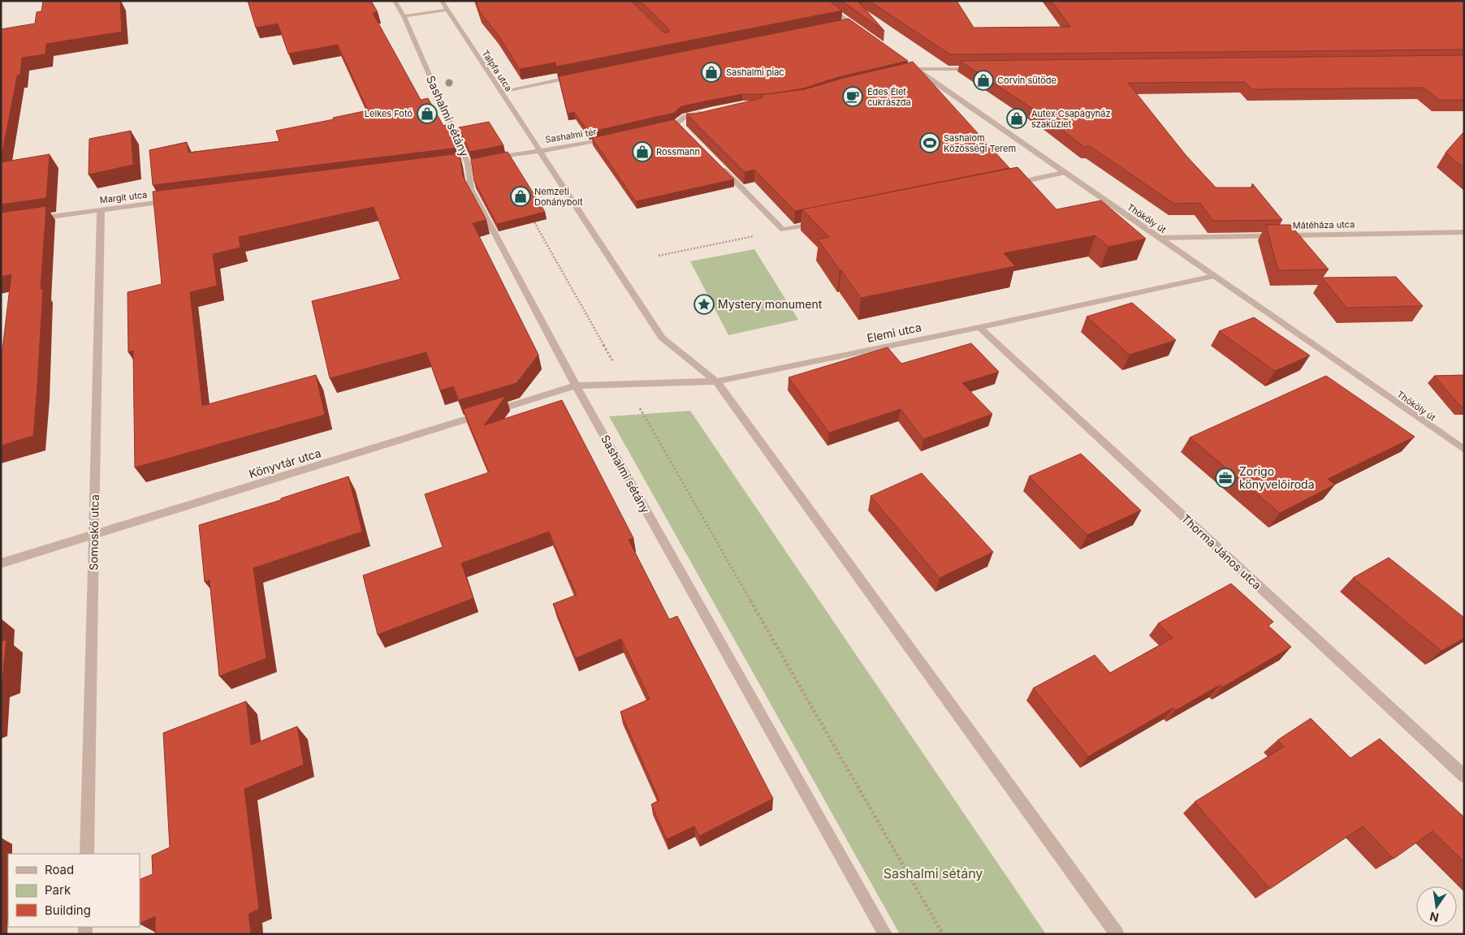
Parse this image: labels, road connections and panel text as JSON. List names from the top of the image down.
{
  "streets": {
    "street": [
      "Talpfa utca",
      "Sashalmi sétány",
      "Sashalmi tér",
      "Margit utca",
      "Thököly út",
      "Mátéháza utca",
      "Elemi utca",
      "Könyvtár utca",
      "Somoskő utca",
      "Thorma János utca"
    ]
  },
  "crossings": [
    ["Talpfa utca", "Sashalmi tér"],
    ["Sashalmi sétány", "Elemi utca"],
    ["Sashalmi sétány", "Könyvtár utca"],
    ["Margit utca", "Somoskő utca"],
    ["Thököly út", "Mátéháza utca"],
    ["Thököly út", "Elemi utca"],
    ["Elemi utca", "Könyvtár utca"],
    ["Elemi utca", "Thorma János utca"],
    ["Könyvtár utca", "Somoskő utca"]
  ],
  "parks": ["Sashalmi sétány"],
  "places": {
    "shop": [
      "Sashalmi piac",
      "Corvin sütöde",
      "Lelkes Fotó",
      "Autex Csapágyház szaküzlet",
      "Rossmann",
      "Nemzeti Dohánybolt"
    ],
    "cafe": ["Édes Élet cukrászda"],
    "sports": ["Sashalom Közösségi Terem"],
    "place": ["Mystery monument"],
    "office": ["Zorigo könyvelőiroda"]
  },
  "legend": ["Road", "Park", "Building"],
  "north": "bottom"
}
